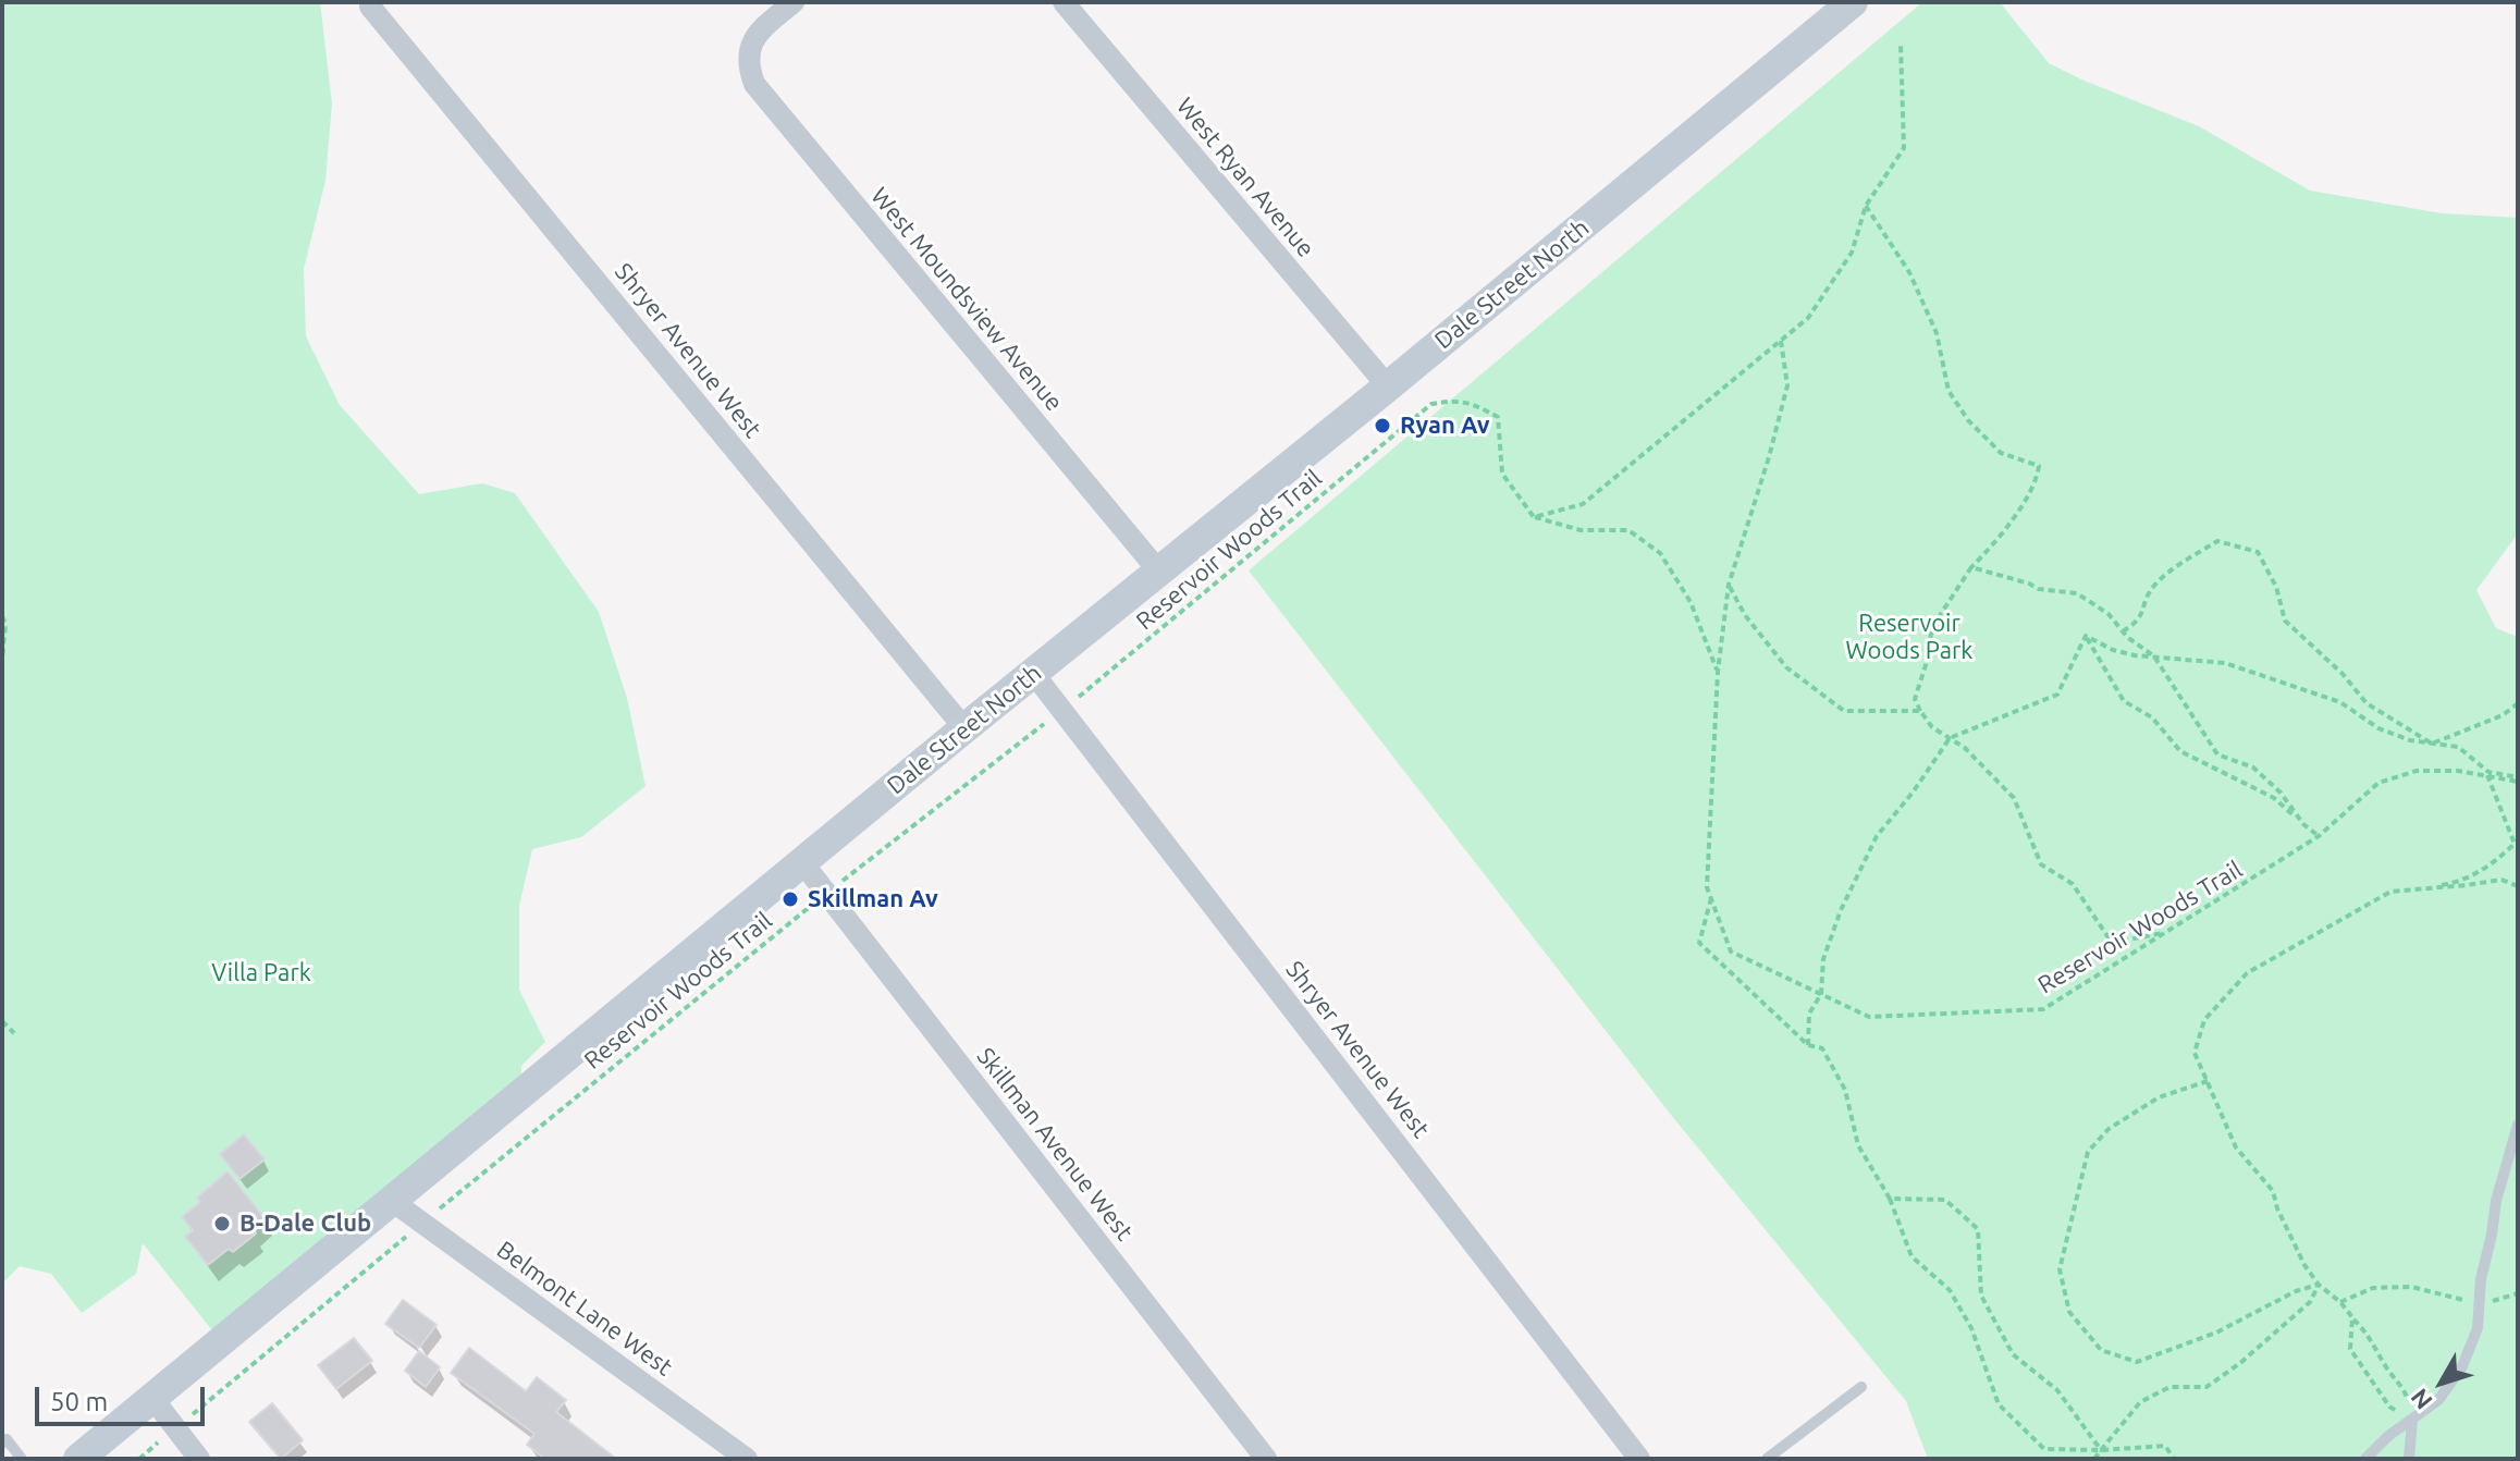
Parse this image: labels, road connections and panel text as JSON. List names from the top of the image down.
{
  "streets": {
    "main road": ["Dale Street North"],
    "street": [
      "West Ryan Avenue",
      "West Moundsview Avenue",
      "Shryer Avenue West",
      "Skillman Avenue West",
      "Belmont Lane West"
    ],
    "path": ["Reservoir Woods Trail"]
  },
  "crossings": [
    ["West Ryan Avenue", "Dale Street North"],
    ["Dale Street North", "West Moundsview Avenue"],
    ["Dale Street North", "Shryer Avenue West"],
    ["Dale Street North", "Skillman Avenue West"],
    ["Dale Street North", "Belmont Lane West"],
    ["Shryer Avenue West", "Reservoir Woods Trail"],
    ["Reservoir Woods Trail", "Skillman Avenue West"],
    ["Reservoir Woods Trail", "Belmont Lane West"]
  ],
  "parks": ["Reservoir Woods Park", "Villa Park"],
  "places": ["Ryan Av", "Skillman Av", "B-Dale Club"],
  "scale_bar": "50 m",
  "north": "bottom left"
}
